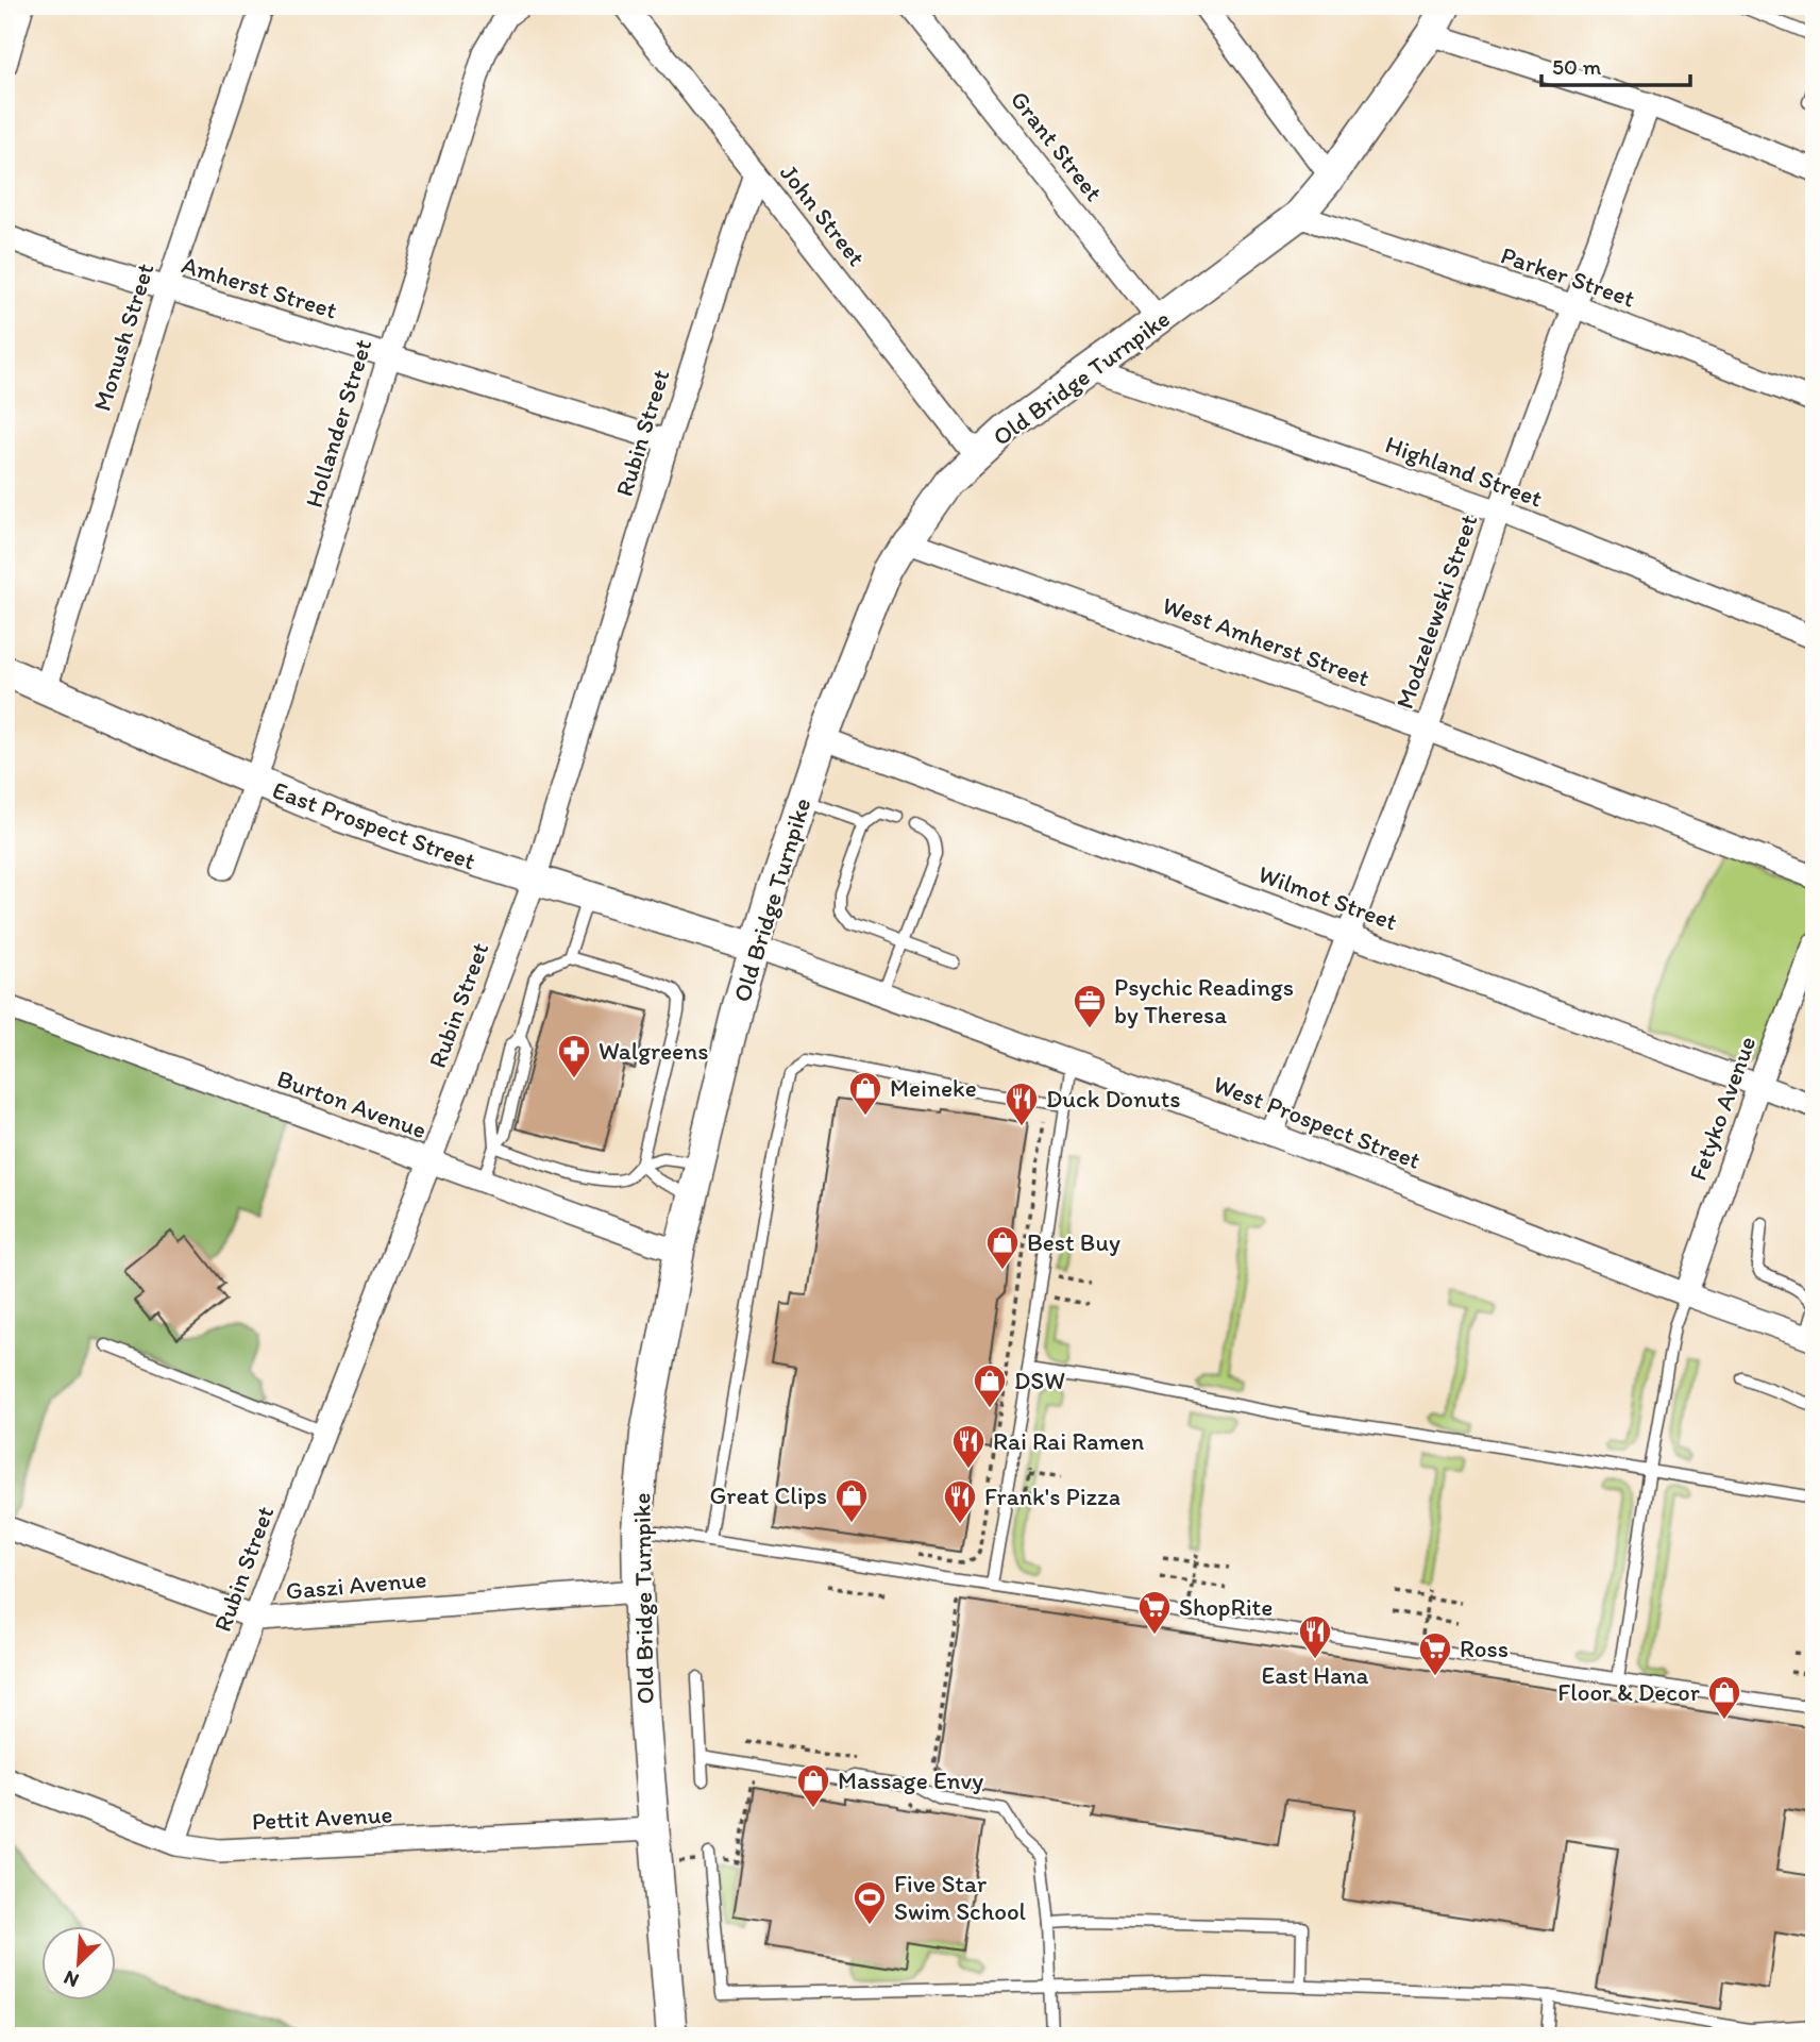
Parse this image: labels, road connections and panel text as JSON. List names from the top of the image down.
{
  "streets": {
    "street": [
      "Grant Street",
      "John Street",
      "Parker Street",
      "Amherst Street",
      "Monush Street",
      "Old Bridge Turnpike",
      "Hollander Street",
      "Rubin Street",
      "Highland Street",
      "Modzelewski Street",
      "West Amherst Street",
      "East Prospect Street",
      "Wilmot Street",
      "Burton Avenue",
      "Fetyko Avenue",
      "West Prospect Street",
      "Gaszi Avenue",
      "Pettit Avenue"
    ]
  },
  "crossings": [
    ["Grant Street", "Old Bridge Turnpike"],
    ["John Street", "Old Bridge Turnpike"],
    ["John Street", "Rubin Street"],
    ["Parker Street", "Old Bridge Turnpike"],
    ["Parker Street", "Modzelewski Street"],
    ["Amherst Street", "Monush Street"],
    ["Amherst Street", "Hollander Street"],
    ["Amherst Street", "Rubin Street"],
    ["Monush Street", "East Prospect Street"],
    ["Old Bridge Turnpike", "Highland Street"],
    ["Old Bridge Turnpike", "West Amherst Street"],
    ["Old Bridge Turnpike", "East Prospect Street"],
    ["Old Bridge Turnpike", "Wilmot Street"],
    ["Old Bridge Turnpike", "Burton Avenue"],
    ["Old Bridge Turnpike", "West Prospect Street"],
    ["Old Bridge Turnpike", "Gaszi Avenue"],
    ["Old Bridge Turnpike", "Pettit Avenue"],
    ["Hollander Street", "East Prospect Street"],
    ["Rubin Street", "East Prospect Street"],
    ["Rubin Street", "Burton Avenue"],
    ["Rubin Street", "Gaszi Avenue"],
    ["Rubin Street", "Pettit Avenue"],
    ["Highland Street", "Modzelewski Street"],
    ["Modzelewski Street", "West Amherst Street"],
    ["Modzelewski Street", "Wilmot Street"],
    ["Modzelewski Street", "West Prospect Street"],
    ["East Prospect Street", "West Prospect Street"],
    ["Wilmot Street", "Fetyko Avenue"],
    ["Fetyko Avenue", "West Prospect Street"]
  ],
  "places": {
    "office": ["Psychic Readings by Theresa"],
    "pharmacy": ["Walgreens"],
    "shop": [
      "Meineke",
      "Best Buy",
      "DSW",
      "Great Clips",
      "Floor & Decor",
      "Massage Envy"
    ],
    "restaurant": [
      "Duck Donuts",
      "Rai Rai Ramen",
      "Frank's Pizza",
      "East Hana"
    ],
    "supermarket": ["ShopRite", "Ross"],
    "sports": ["Five Star Swim School"]
  },
  "scale_bar": "50 m",
  "north": "bottom left"
}
